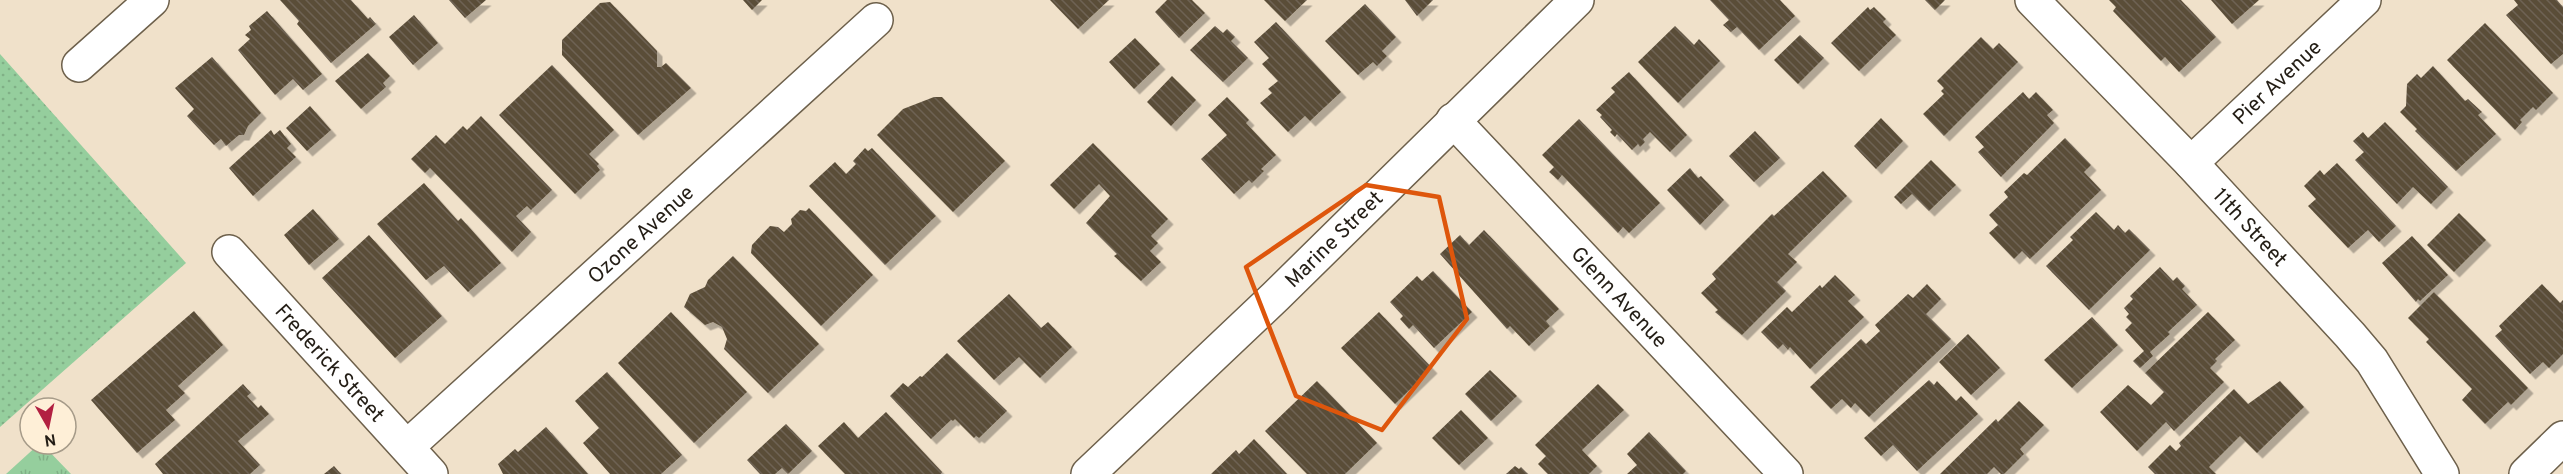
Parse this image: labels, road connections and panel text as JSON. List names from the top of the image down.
{
  "streets": {
    "street": [
      "Pier Avenue",
      "11th Street",
      "Ozone Avenue",
      "Marine Street",
      "Glenn Avenue",
      "Frederick Street"
    ]
  },
  "crossings": [
    ["Pier Avenue", "11th Street"],
    ["Ozone Avenue", "Frederick Street"],
    ["Marine Street", "Glenn Avenue"]
  ],
  "north": "bottom"
}
